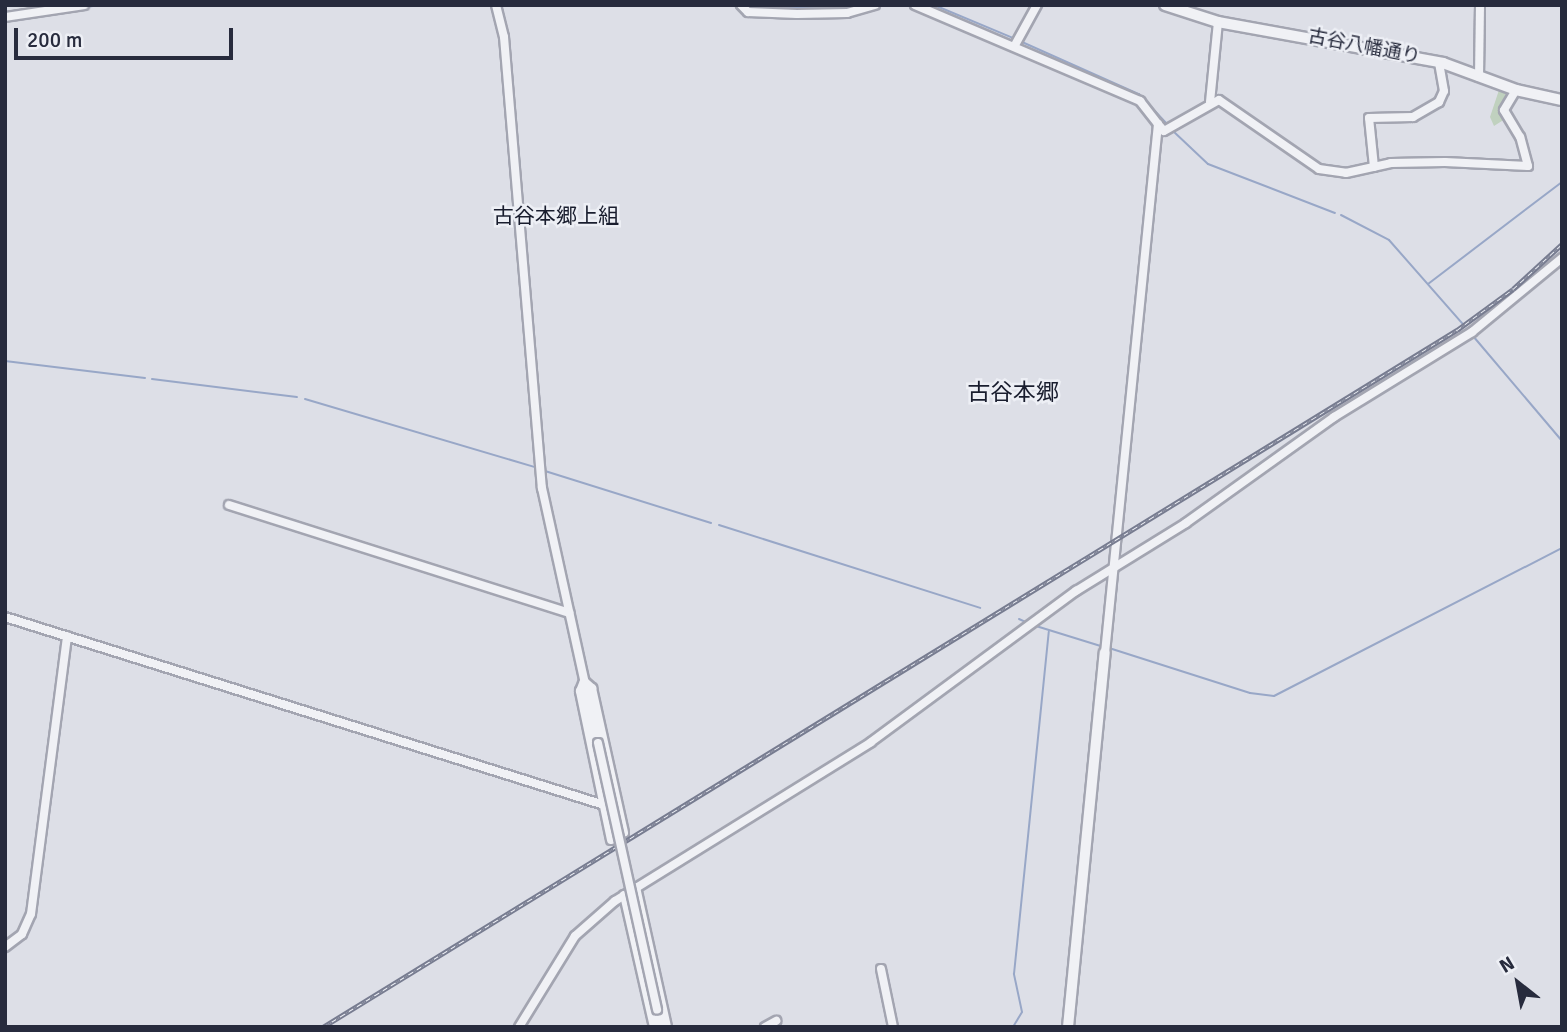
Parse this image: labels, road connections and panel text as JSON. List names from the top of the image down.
{
  "streets": {
    "street": ["古谷八幡通り"]
  },
  "districts": ["古谷本郷上組", "古谷本郷"],
  "scale_bar": "200 m",
  "north": "top left"
}
